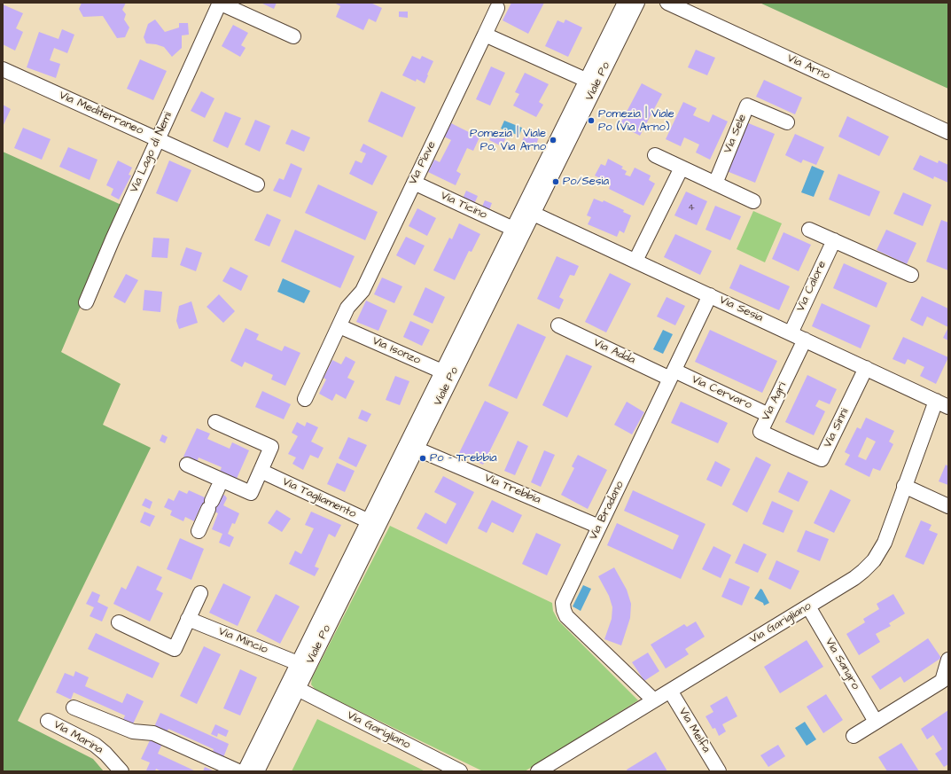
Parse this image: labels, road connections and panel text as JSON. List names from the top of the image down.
{
  "streets": {
    "street": [
      "Via Arno",
      "Viale Po",
      "Via Mediterraneo",
      "Via Sele",
      "Via Lago di Nemi",
      "Via Piave",
      "Via Ticino",
      "Via Calore",
      "Via Sesia",
      "Via Isonzo",
      "Via Adda",
      "Via Cervaro",
      "Via Agri",
      "Via Sinni",
      "Via Trebbia",
      "Via Tagliamento",
      "Via Bradano",
      "Via Garigliano",
      "Via Mincio",
      "Via Sangro",
      "Via Melfa",
      "Via Marina"
    ]
  },
  "crossings": [
    ["Viale Po", "Via Ticino"],
    ["Viale Po", "Via Sesia"],
    ["Viale Po", "Via Isonzo"],
    ["Viale Po", "Via Trebbia"],
    ["Viale Po", "Via Tagliamento"],
    ["Viale Po", "Via Garigliano"],
    ["Viale Po", "Via Mincio"],
    ["Via Mediterraneo", "Via Lago di Nemi"],
    ["Via Piave", "Via Ticino"],
    ["Via Piave", "Via Isonzo"],
    ["Via Calore", "Via Sesia"],
    ["Via Sesia", "Via Agri"],
    ["Via Sesia", "Via Sinni"],
    ["Via Sesia", "Via Bradano"],
    ["Via Sesia", "Via Garigliano"],
    ["Via Adda", "Via Cervaro"],
    ["Via Adda", "Via Bradano"],
    ["Via Cervaro", "Via Agri"],
    ["Via Cervaro", "Via Bradano"],
    ["Via Agri", "Via Sinni"],
    ["Via Trebbia", "Via Bradano"],
    ["Via Bradano", "Via Garigliano"],
    ["Via Garigliano", "Via Sangro"],
    ["Via Garigliano", "Via Melfa"]
  ],
  "places": [
    "Pomezia | Viale Po (Via Arno)",
    "Pomezia | Viale Po, Via Arno",
    "Po/Sesia",
    "Po - Trebbia"
  ],
  "house_numbers": ["4"]
}
